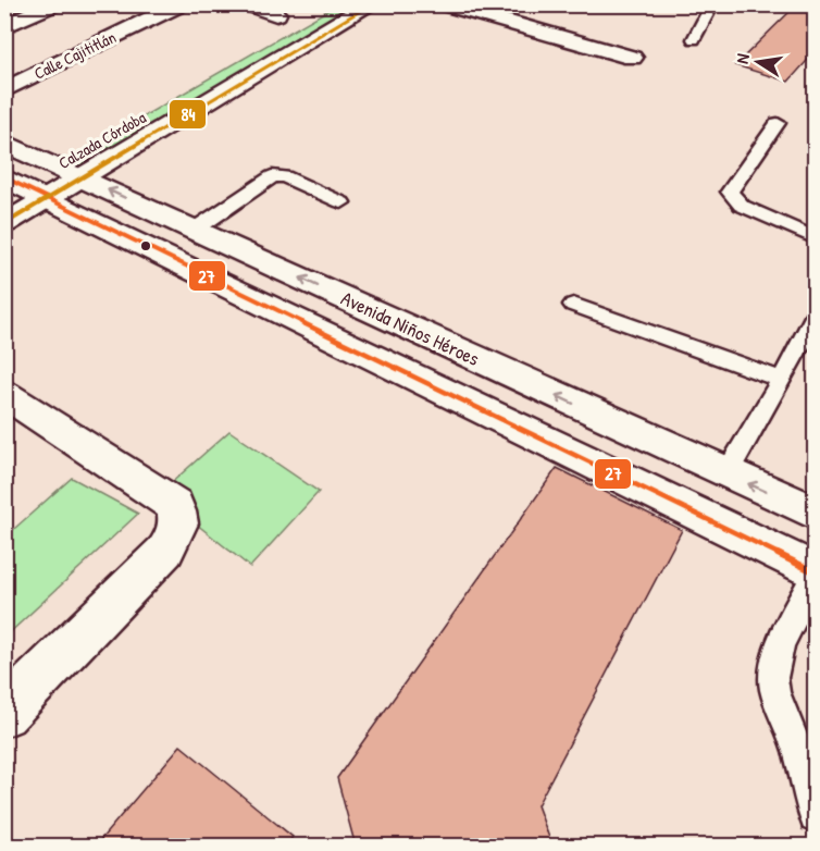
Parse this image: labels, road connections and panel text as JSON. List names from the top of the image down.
{
  "streets": {
    "street": ["Calle Cajititlán", "Calzada Córdoba", "Avenida Niños Héroes"]
  },
  "crossings": [
    ["Calzada Córdoba", "Avenida Niños Héroes"]
  ],
  "lines": ["transit line 84", "transit line 27"],
  "north": "left"
}
